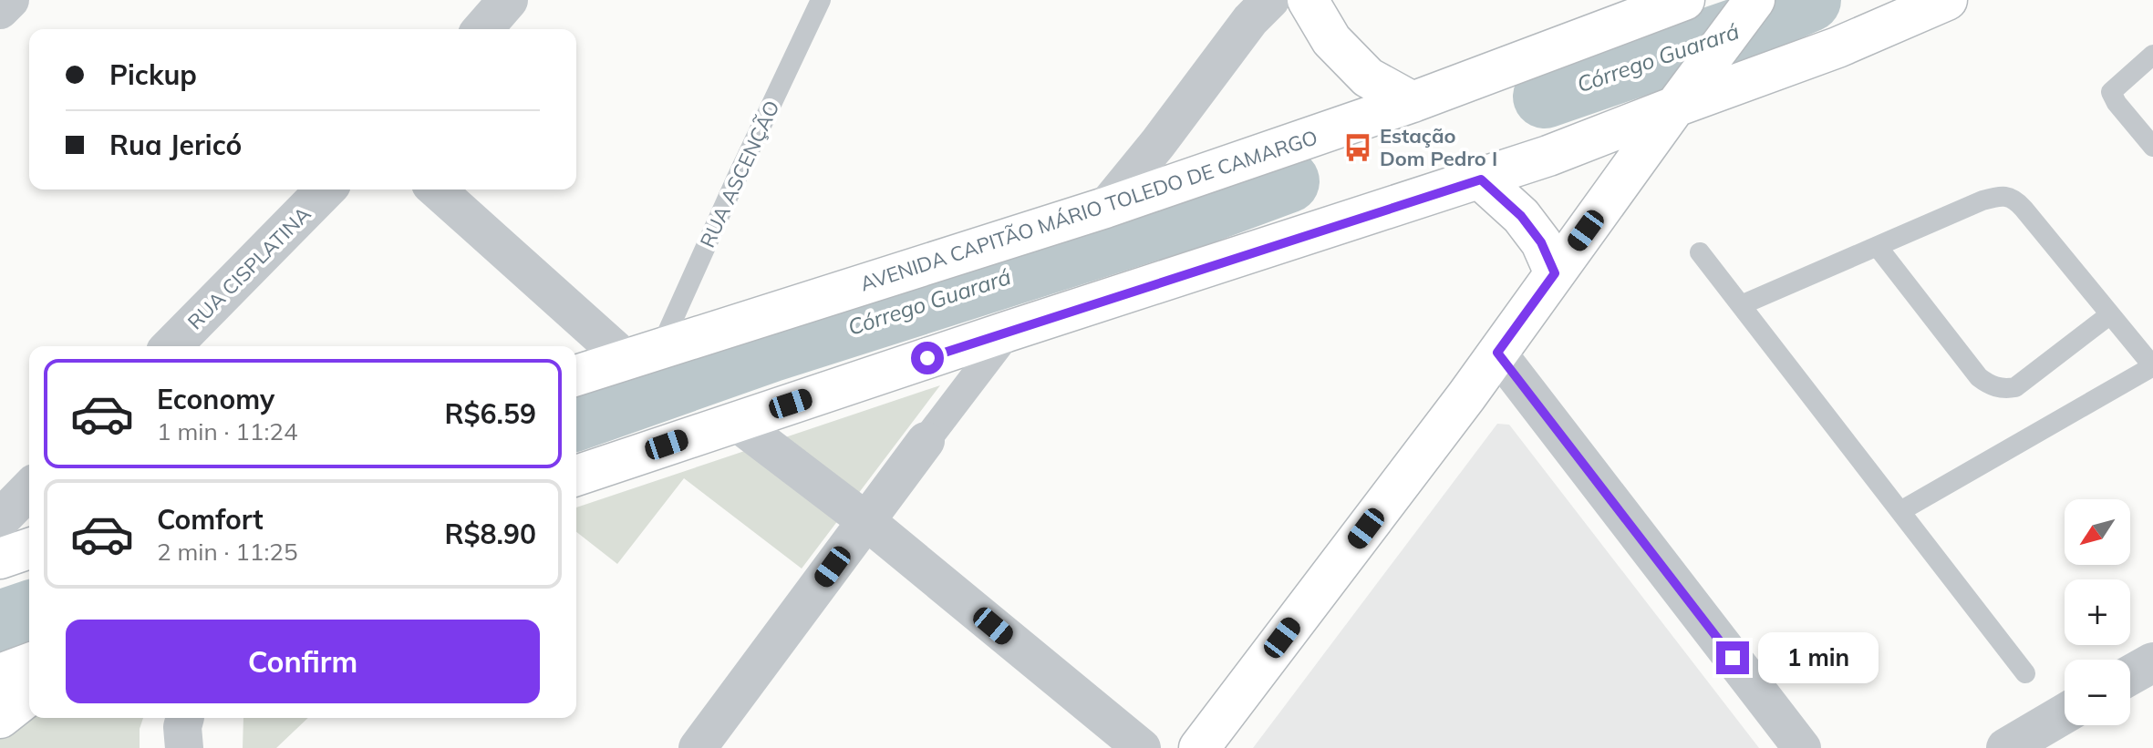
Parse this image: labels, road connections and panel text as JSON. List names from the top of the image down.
{
  "streets": {
    "main road": ["AVENIDA CAPITÃO MÁRIO TOLEDO DE CAMARGO"],
    "street": ["RUA CISPLATINA"],
    "lane": ["RUA ASCENÇÃO"]
  },
  "crossings": [
    ["RUA ASCENÇÃO", "AVENIDA CAPITÃO MÁRIO TOLEDO DE CAMARGO"]
  ],
  "water": ["Córrego Guarará"],
  "places": {
    "bus stop": ["Estação Dom Pedro I"]
  },
  "north": "bottom left",
  "page": {
    "banner": ["Pickup", "Rua Jericó"],
    "list": [
      {
        "name": "Economy",
        "note": "1 min · 11:24",
        "value": "R$6.59"
      },
      {
        "name": "Comfort",
        "note": "2 min · 11:25",
        "value": "R$8.90"
      }
    ],
    "map_buttons": ["+", "−"],
    "buttons": "Confirm",
    "bubble": "1 min"
  }
}
